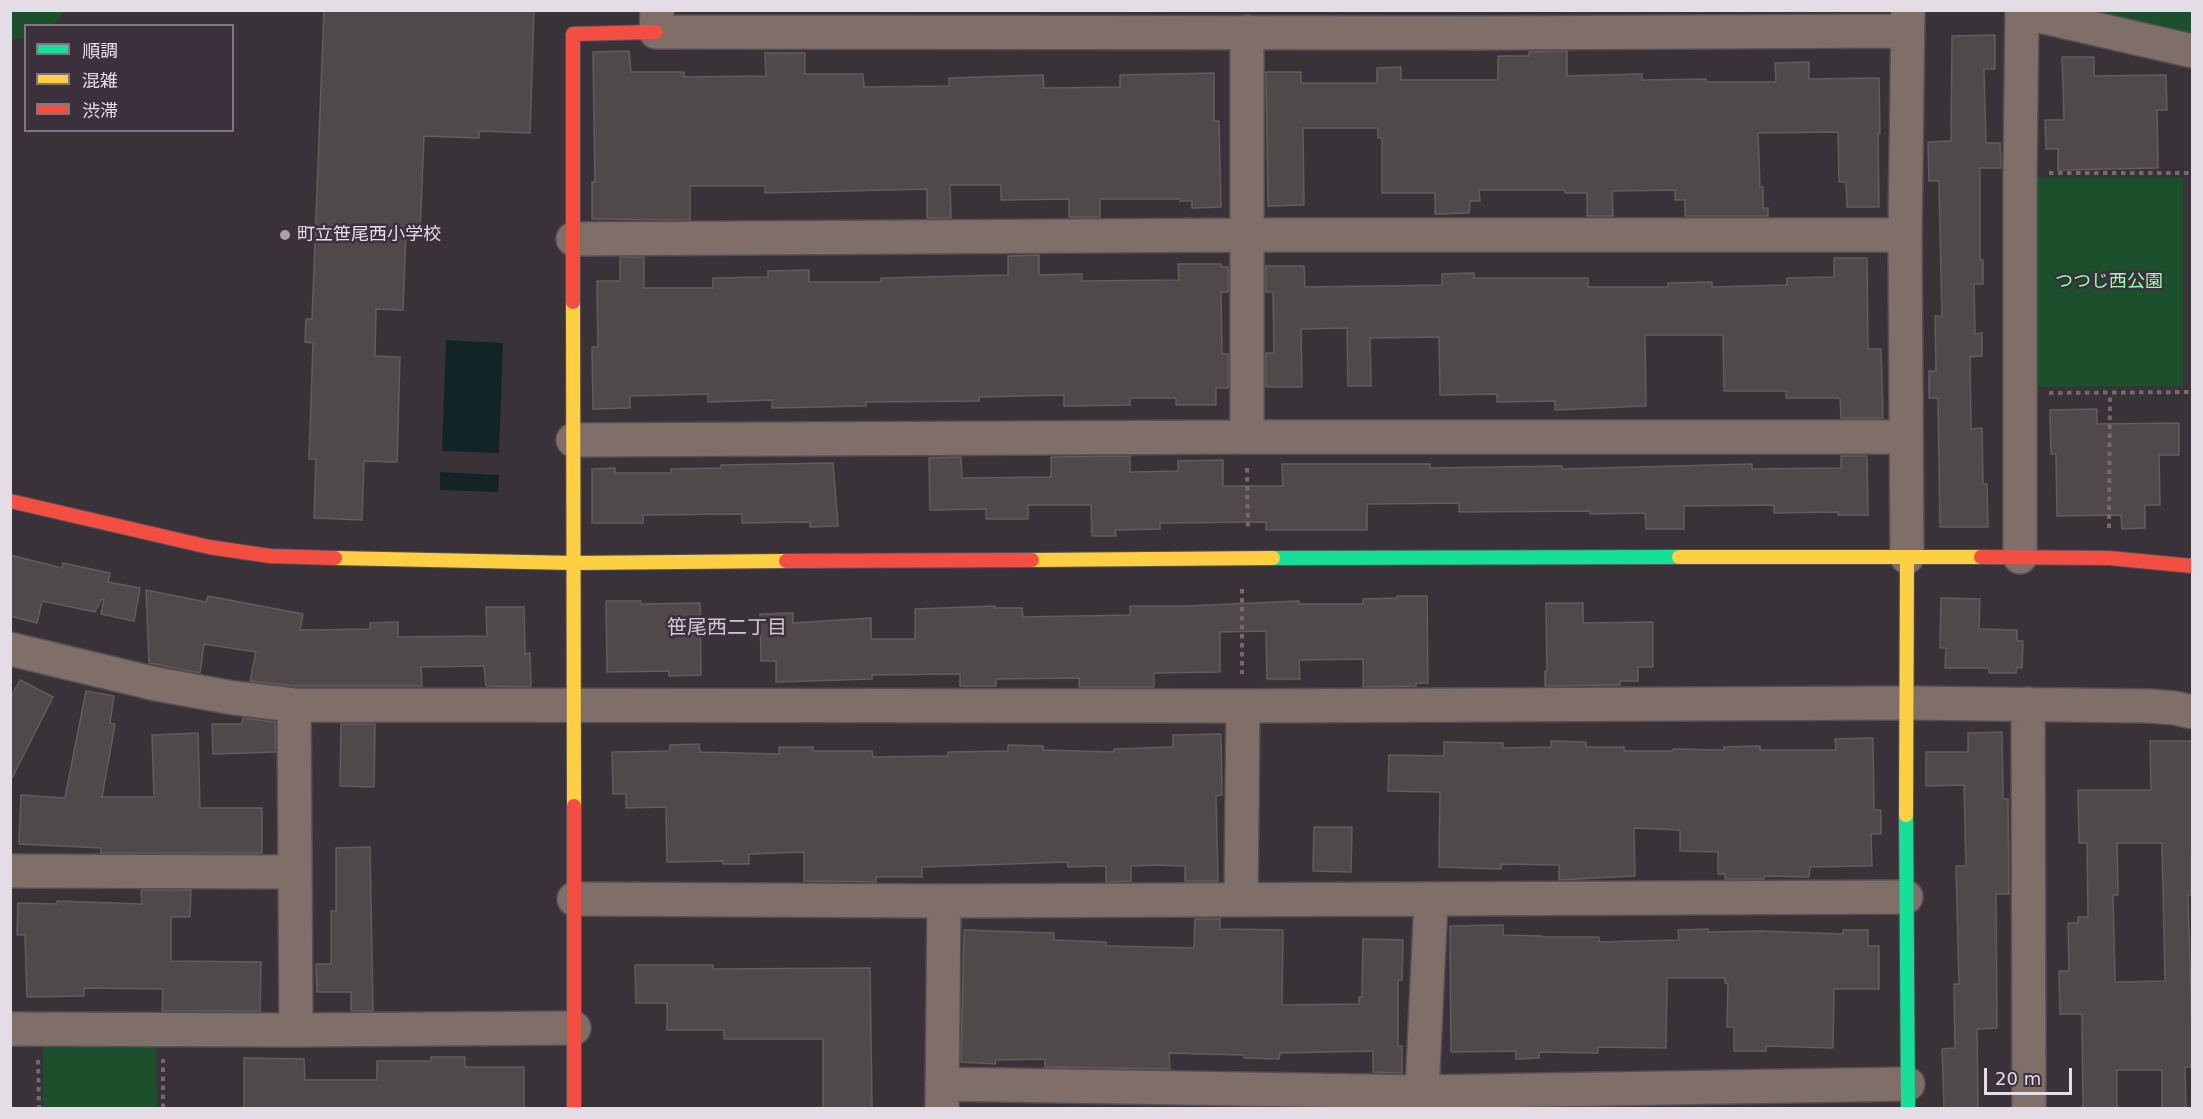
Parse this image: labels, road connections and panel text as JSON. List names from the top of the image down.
{
  "districts": ["笹尾西二丁目"],
  "parks": ["つつじ西公園"],
  "places": ["町立笹尾西小学校"],
  "legend": ["順調", "混雑", "渋滞"],
  "scale_bar": "20 m"
}
